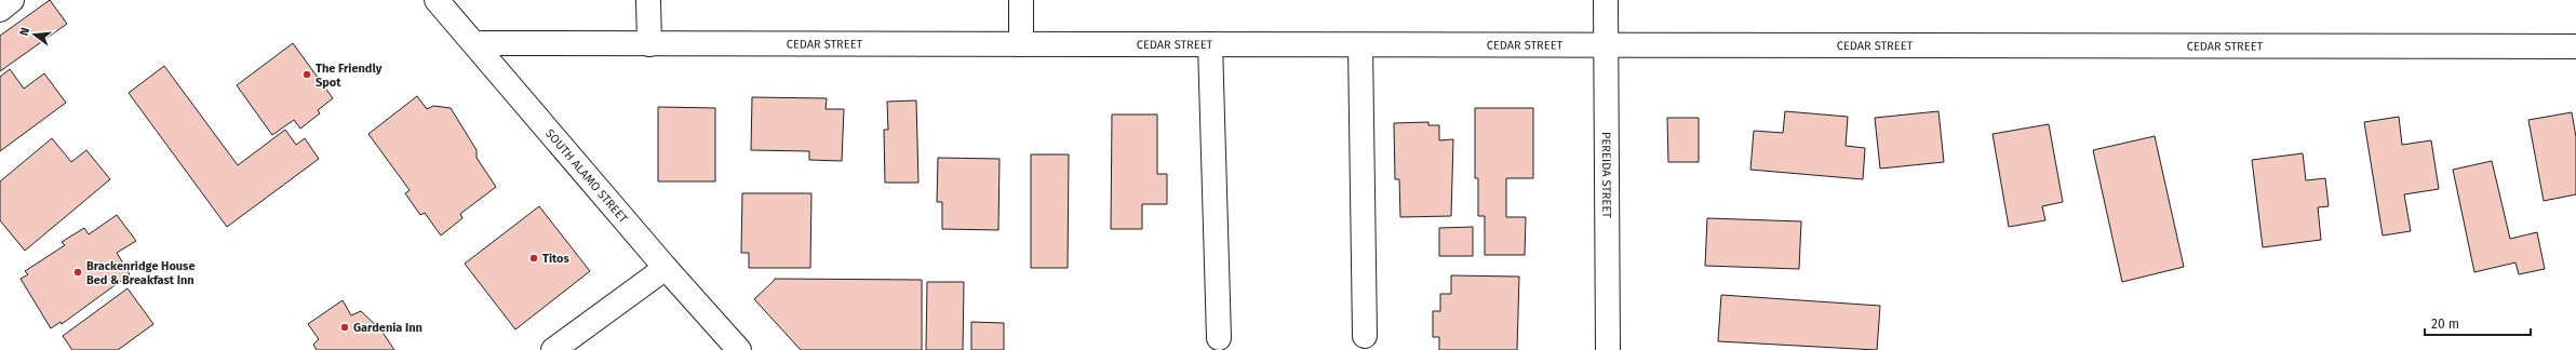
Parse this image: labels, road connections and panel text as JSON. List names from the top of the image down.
{
  "streets": {
    "street": ["CEDAR STREET", "PEREIDA STREET", "SOUTH ALAMO STREET"]
  },
  "crossings": [
    ["CEDAR STREET", "PEREIDA STREET"],
    ["CEDAR STREET", "SOUTH ALAMO STREET"]
  ],
  "places": [
    "The Friendly Spot",
    "Titos",
    "Brackenridge House Bed & Breakfast Inn",
    "Gardenia Inn"
  ],
  "scale_bar": "20 m",
  "north": "left"
}
